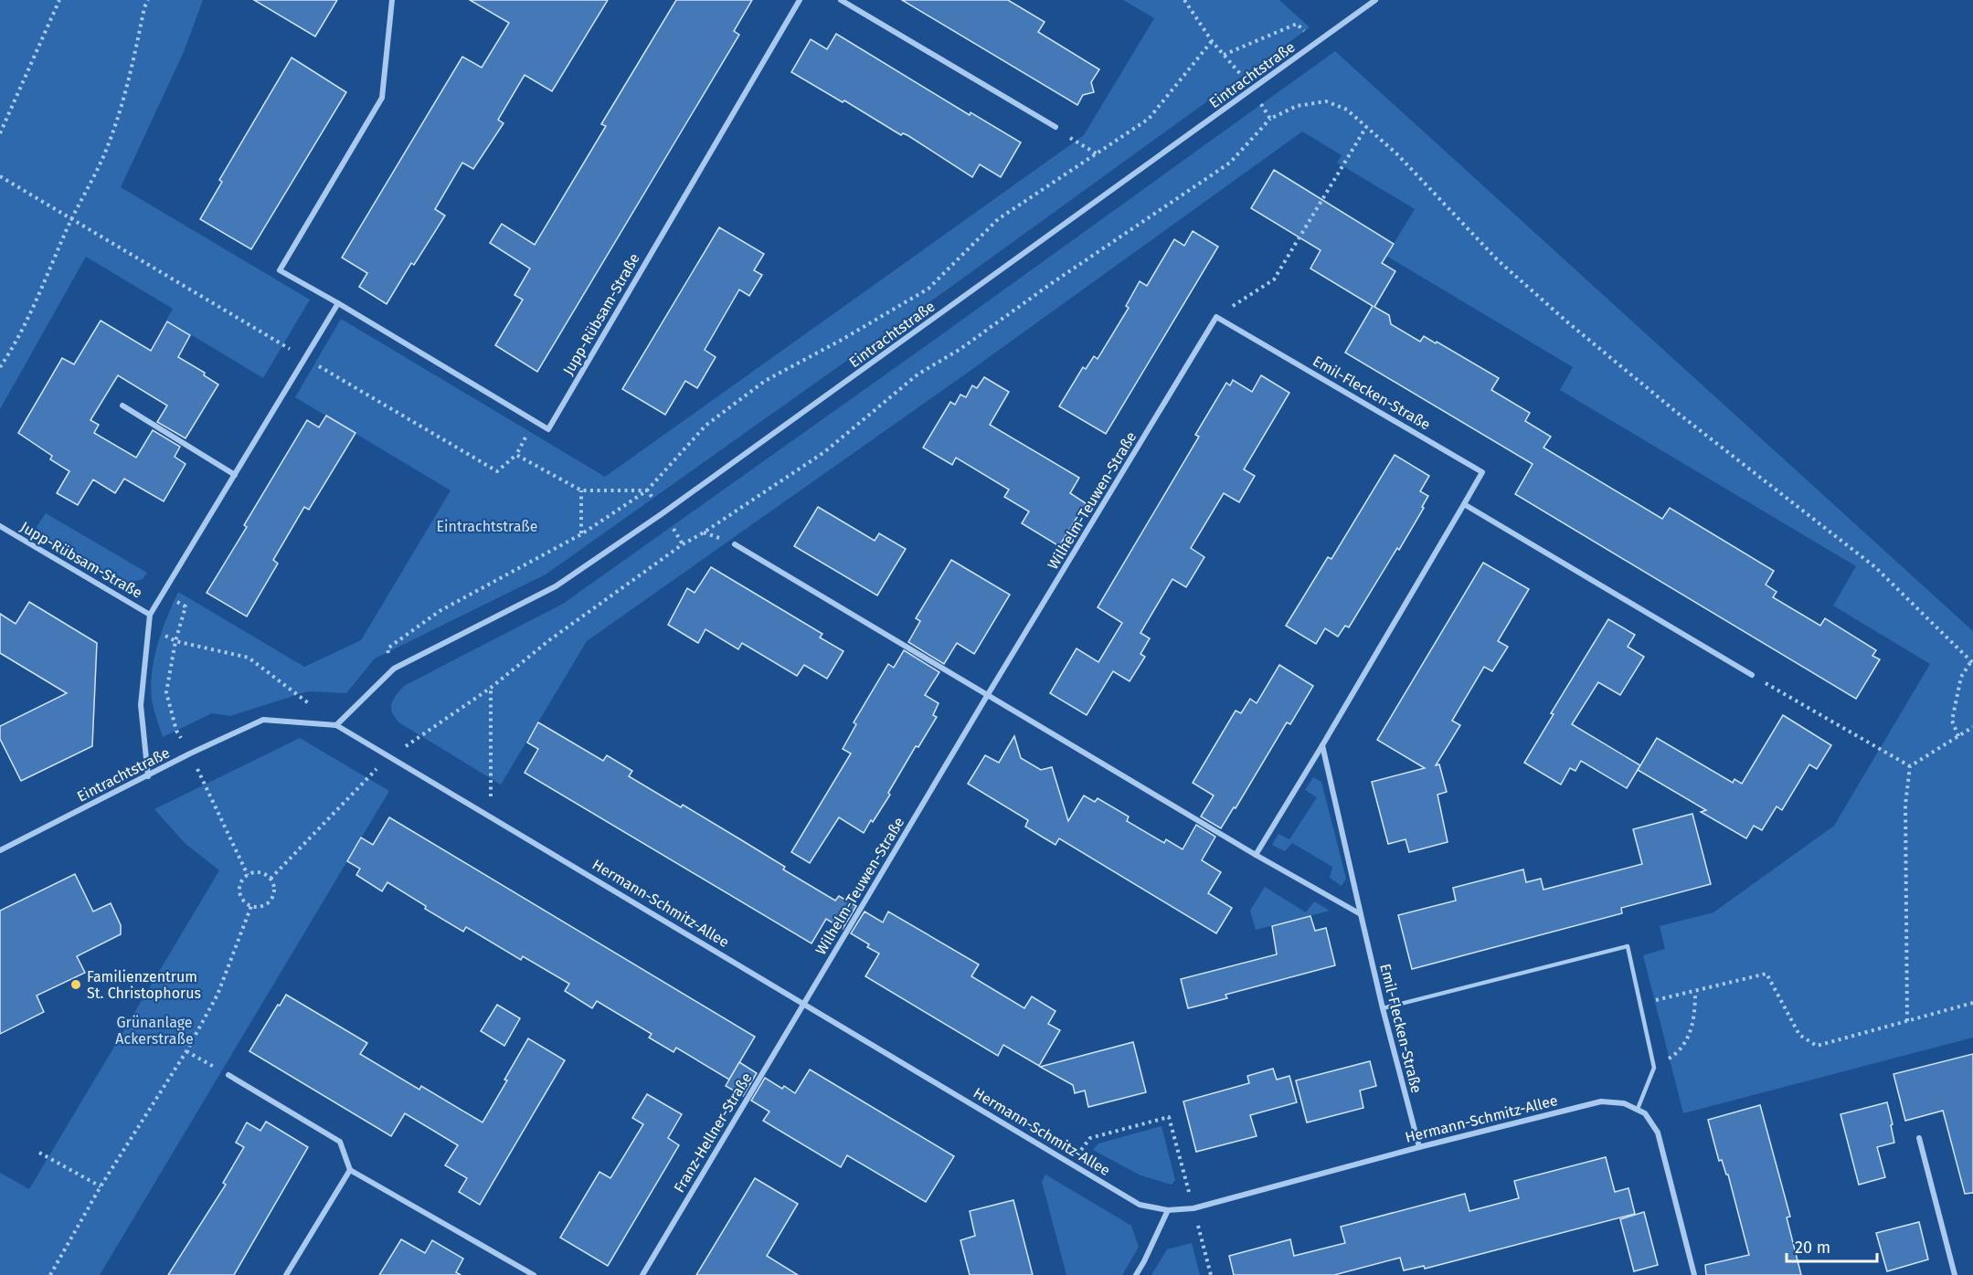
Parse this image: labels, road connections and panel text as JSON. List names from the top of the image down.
{
  "streets": {
    "street": [
      "Eintrachtstraße",
      "Jupp-Rübsam-Straße",
      "Emil-Flecken-Straße",
      "Wilhelm-Teuwen-Straße",
      "Hermann-Schmitz-Allee",
      "Franz-Hellner-Straße"
    ]
  },
  "crossings": [
    ["Eintrachtstraße", "Jupp-Rübsam-Straße"],
    ["Eintrachtstraße", "Hermann-Schmitz-Allee"],
    ["Emil-Flecken-Straße", "Wilhelm-Teuwen-Straße"],
    ["Emil-Flecken-Straße", "Hermann-Schmitz-Allee"],
    ["Wilhelm-Teuwen-Straße", "Hermann-Schmitz-Allee"],
    ["Wilhelm-Teuwen-Straße", "Franz-Hellner-Straße"],
    ["Hermann-Schmitz-Allee", "Franz-Hellner-Straße"]
  ],
  "parks": ["Eintrachtstraße", "Grünanlage Ackerstraße"],
  "places": ["Familienzentrum St. Christophorus"],
  "scale_bar": "20 m"
}
